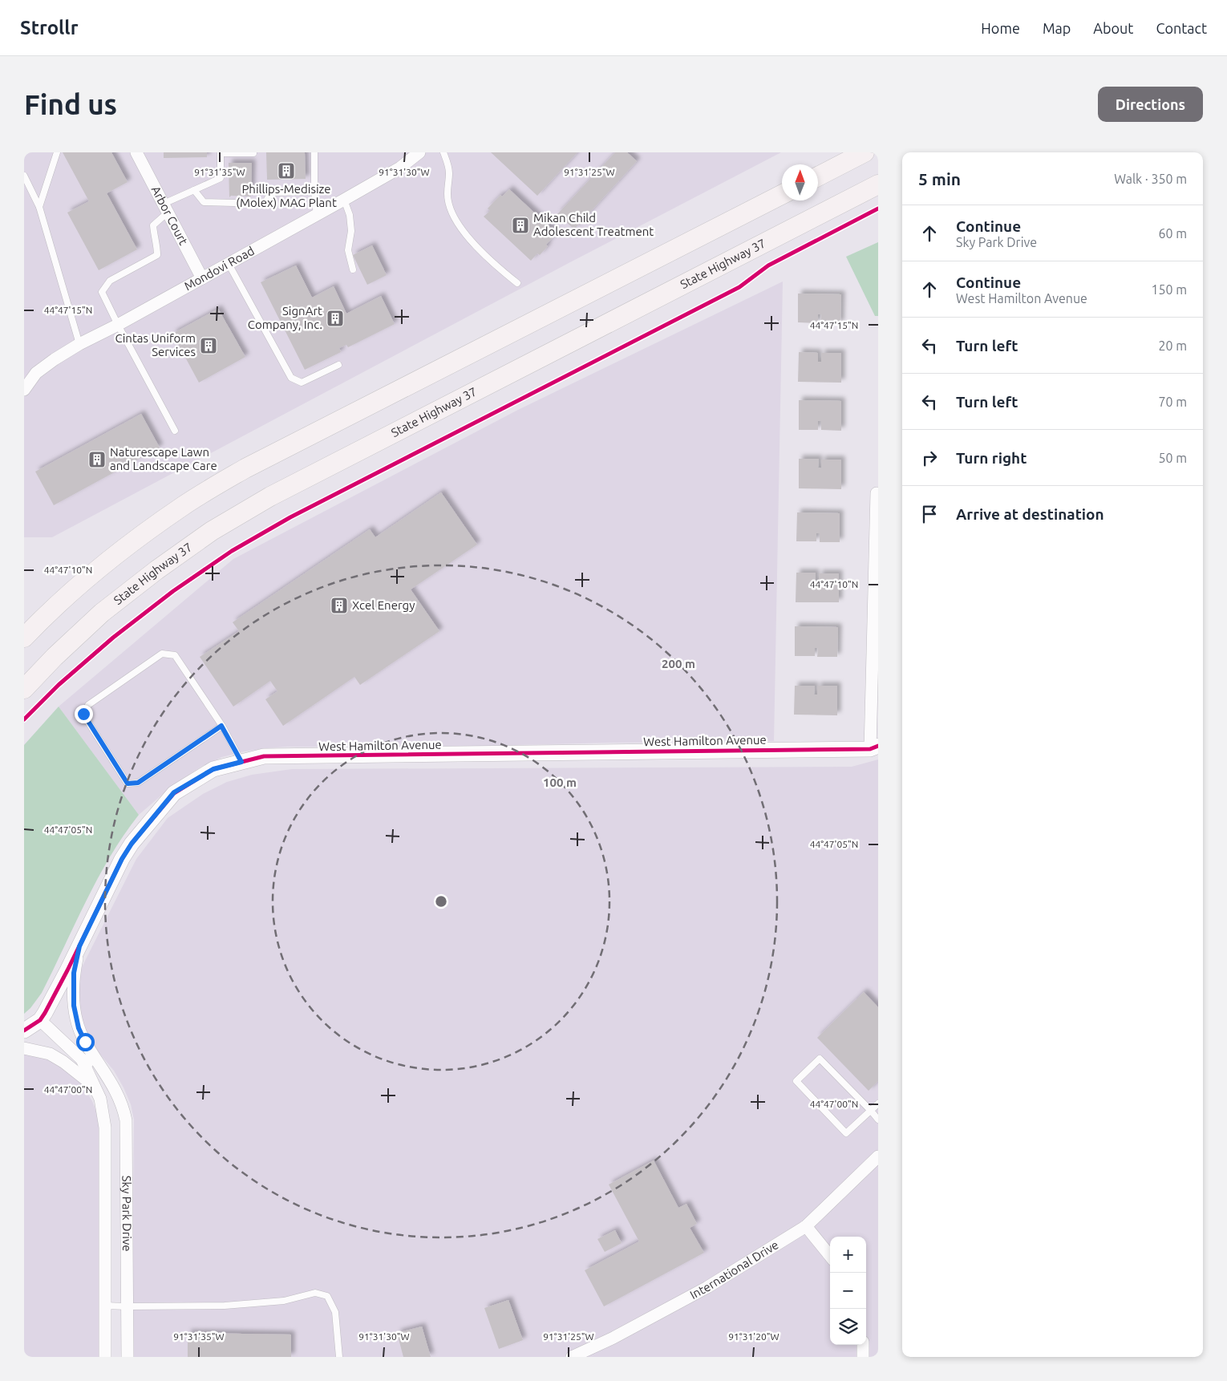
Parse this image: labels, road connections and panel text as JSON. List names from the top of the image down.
{
  "streets": {
    "main road": ["State Highway 37"],
    "street": [
      "Arbor Court",
      "Mondovi Road",
      "West Hamilton Avenue",
      "Sky Park Drive",
      "International Drive"
    ]
  },
  "crossings": [
    ["Arbor Court", "Mondovi Road"],
    ["West Hamilton Avenue", "Sky Park Drive"]
  ],
  "places": {
    "building": [
      "Phillips-Medisize (Molex) MAG Plant",
      "Mikan Child Adolescent Treatment",
      "SignArt Company, Inc.",
      "Cintas Uniform Services",
      "Naturescape Lawn and Landscape Care",
      "Xcel Energy"
    ]
  },
  "north": "top",
  "page": {
    "header": "Strollr",
    "nav": [
      "Home",
      "Map",
      "About",
      "Contact"
    ],
    "buttons": "Directions",
    "title": "Find us",
    "heading": ["5 min", "Walk · 350 m"],
    "list": [
      ["Continue", "Sky Park Drive", "60 m"],
      ["Continue", "West Hamilton Avenue", "150 m"],
      ["Turn left", "20 m"],
      ["Turn left", "70 m"],
      ["Turn right", "50 m"],
      "Arrive at destination"
    ],
    "map_buttons": ["+", "−"]
  },
  "coordinates": [
    "91°31'35\"W",
    "91°31'30\"W",
    "91°31'25\"W",
    "44°47'15\"N",
    "44°47'10\"N",
    "44°47'05\"N",
    "44°47'00\"N",
    "91°31'20\"W"
  ],
  "rings": ["200 m", "100 m"]
}
